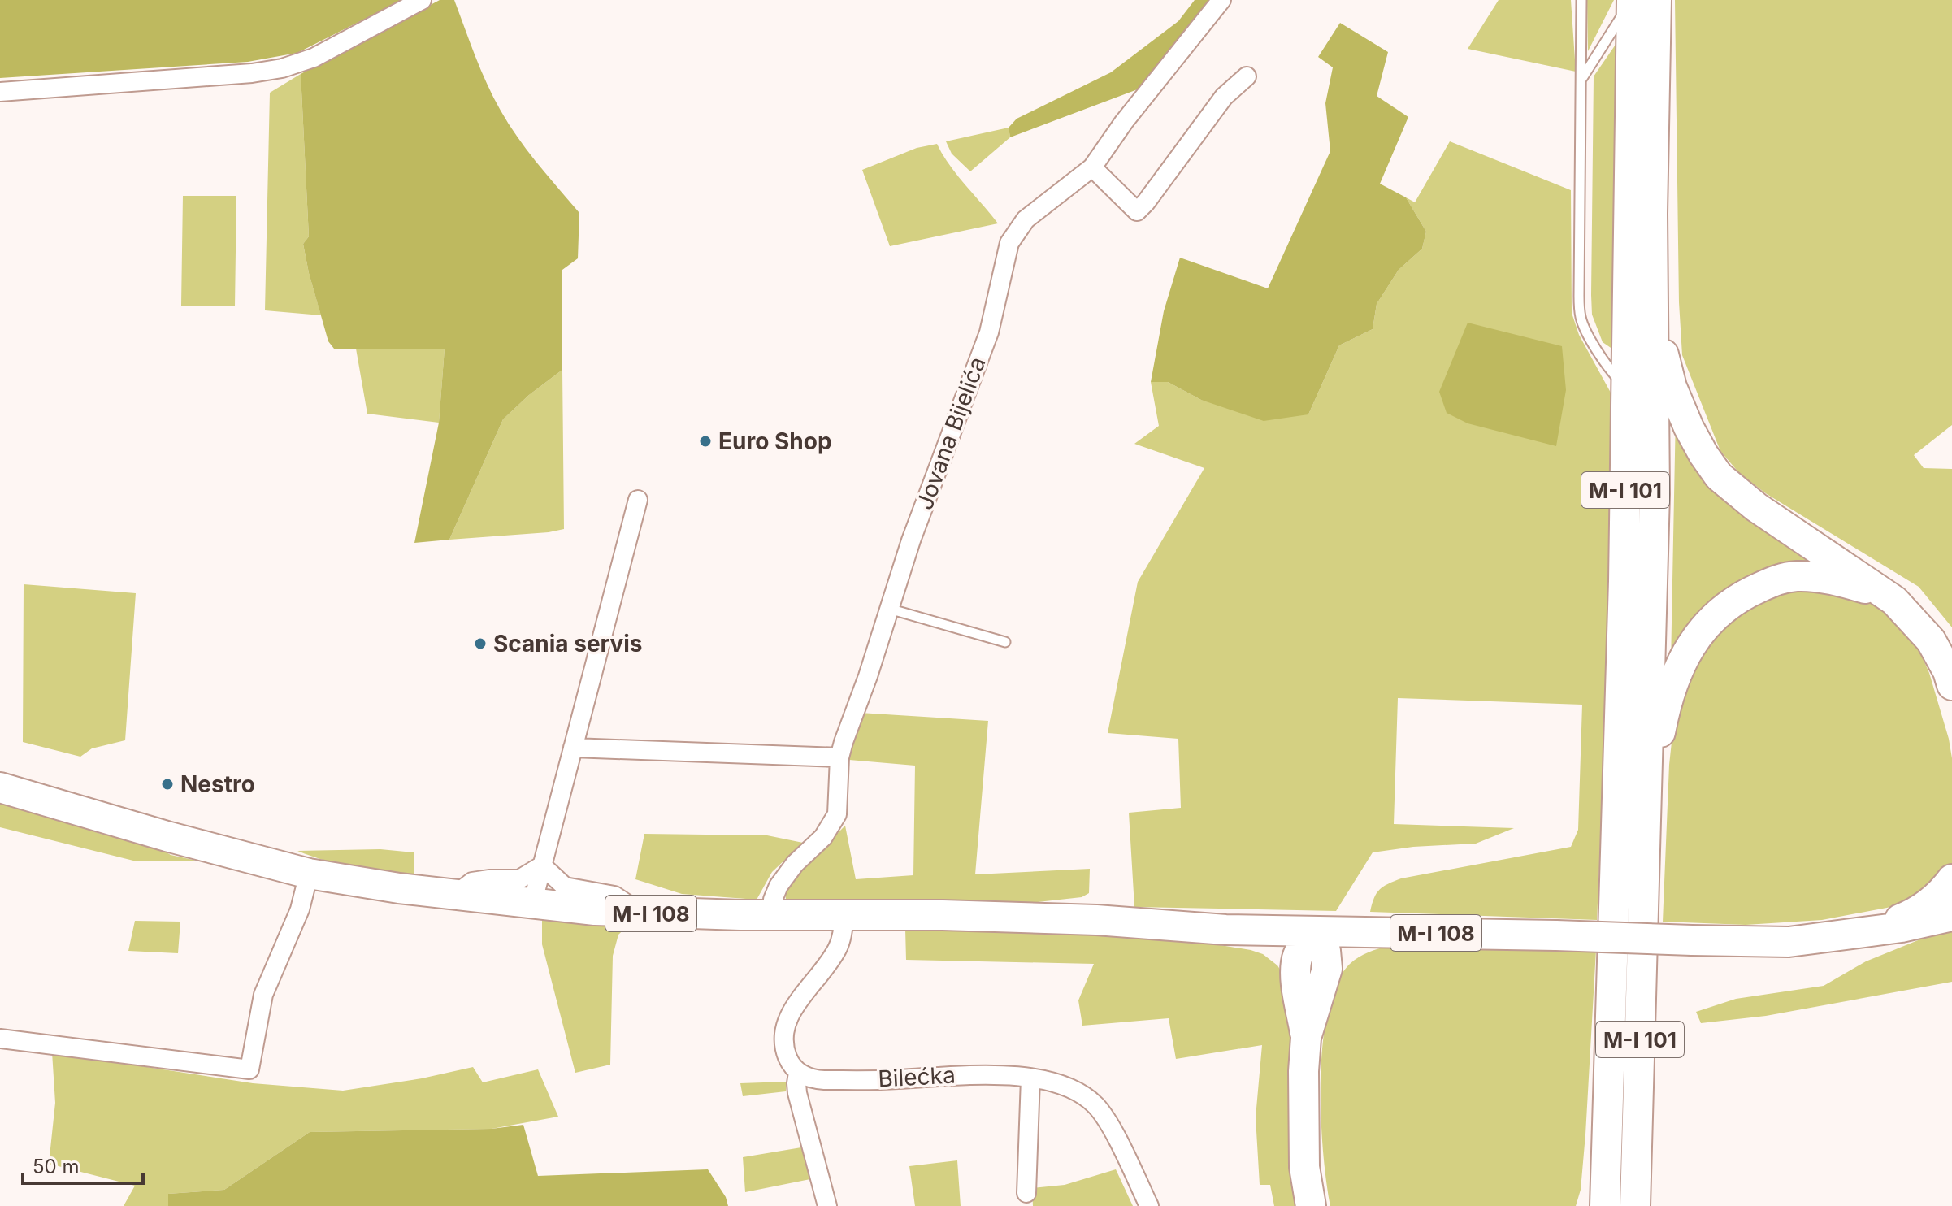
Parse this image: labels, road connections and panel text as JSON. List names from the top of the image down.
{
  "streets": {
    "main road": ["M-I 101", "M-I 108"],
    "street": ["Jovana Bijelića", "Bilećka"]
  },
  "crossings": [
    ["Jovana Bijelića", "M-I 108"]
  ],
  "places": ["Euro Shop", "Scania servis", "Nestro"],
  "scale_bar": "50 m"
}
